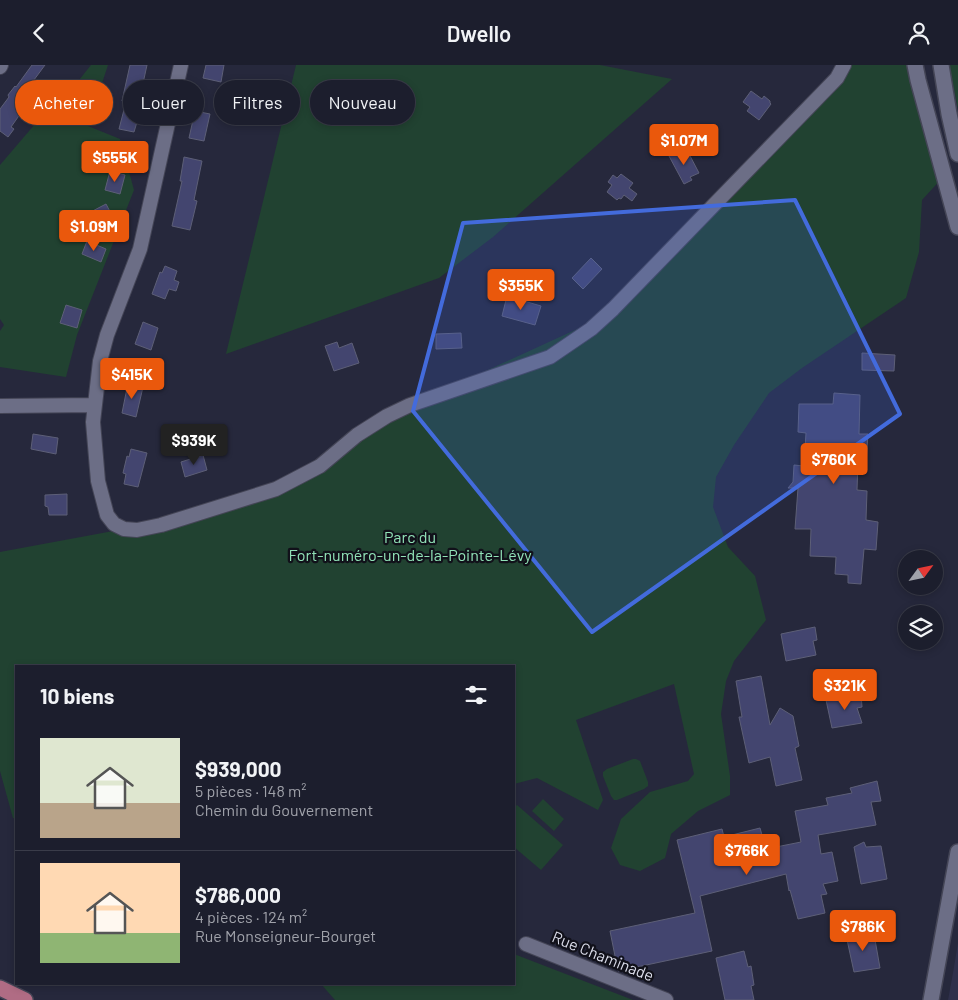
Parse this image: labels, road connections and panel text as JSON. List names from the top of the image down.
{
  "streets": {
    "street": ["Rue Chaminade"]
  },
  "parks": ["Parc du Fort-numéro-un-de-la-Pointe-Lévy"],
  "north": "top right",
  "page": {
    "header": "Dwello",
    "chip": [
      "Acheter",
      "Louer",
      "Filtres",
      "Nouveau"
    ],
    "price": [
      "$1.07M",
      "$555K",
      "$1.09M",
      "$355K",
      "$415K",
      "$939K",
      "$760K",
      "$321K",
      "$766K",
      "$786K"
    ],
    "heading": "10 biens",
    "list": [
      {
        "name": "$939,000",
        "note": "5 pièces · 148 m² · Chemin du Gouvernement"
      },
      {
        "name": "$786,000",
        "note": "4 pièces · 124 m² · Rue Monseigneur-Bourget"
      }
    ]
  }
}
